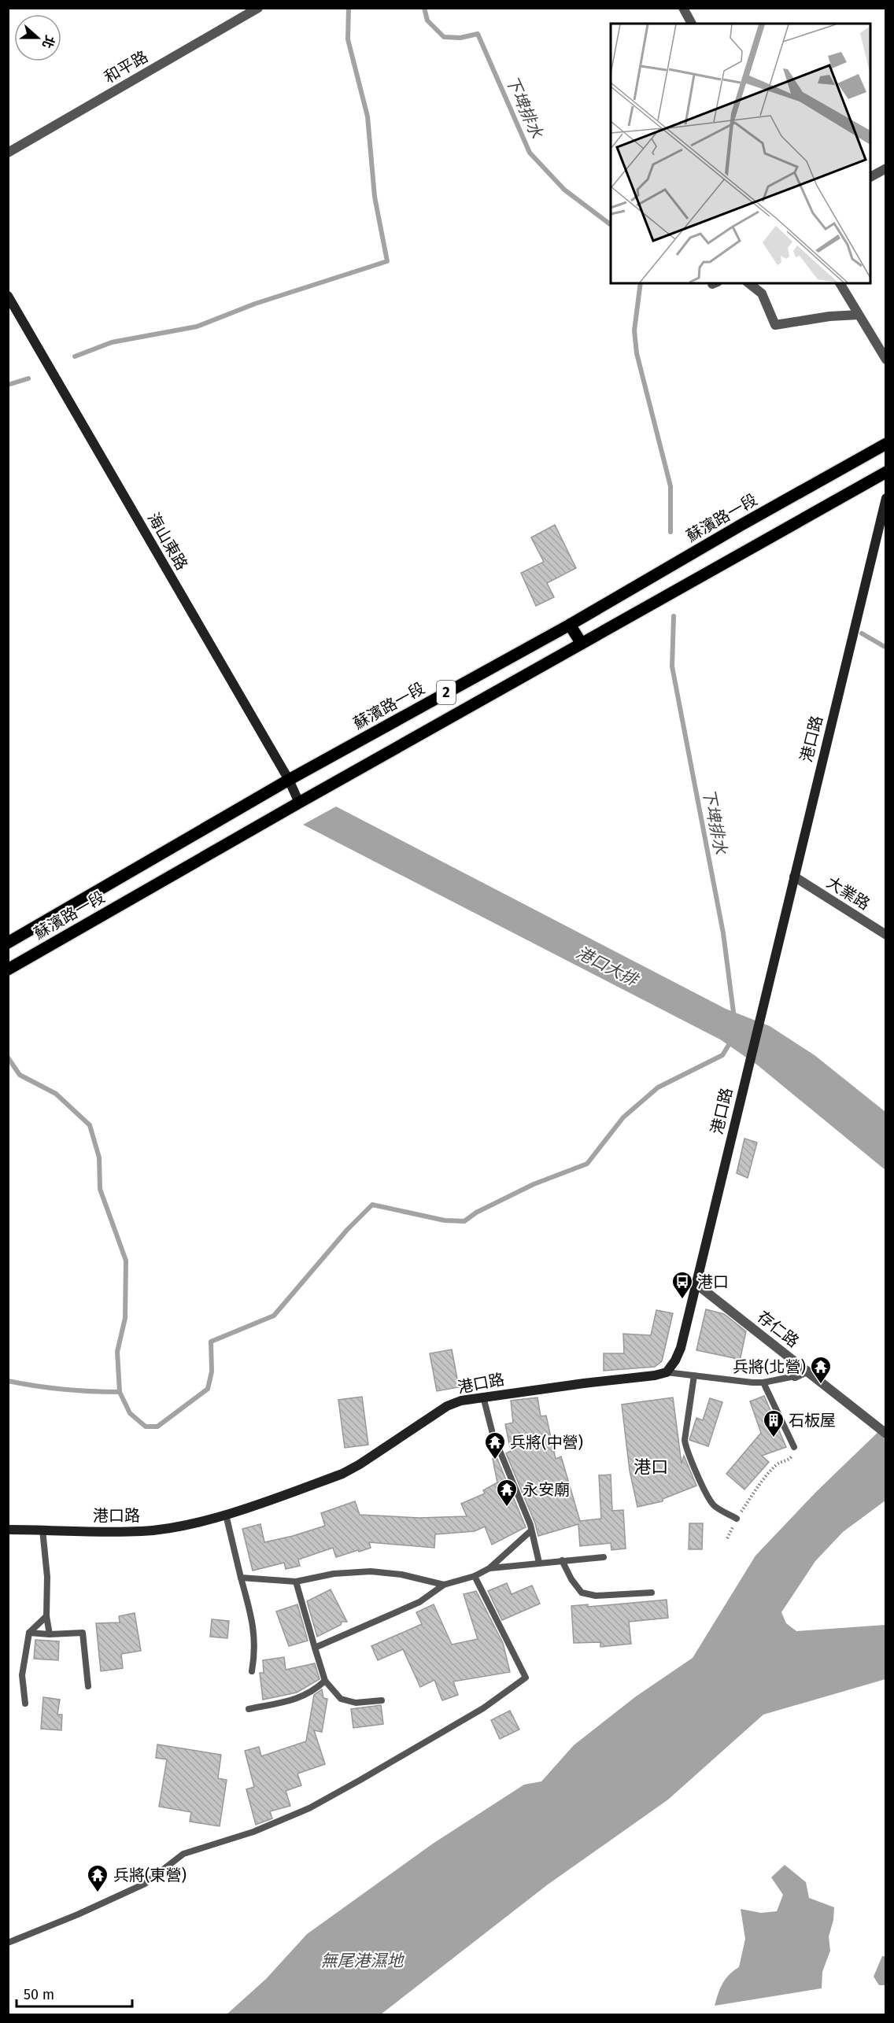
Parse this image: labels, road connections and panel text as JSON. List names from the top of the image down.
{
  "streets": {
    "main road": ["蘇濱路一段", "2"],
    "street": [
      "和平路",
      "海山東路",
      "港口路",
      "大業路",
      "存仁路"
    ]
  },
  "crossings": [
    ["蘇濱路一段", "海山東路"],
    ["港口路", "大業路"],
    ["港口路", "存仁路"]
  ],
  "districts": ["港口"],
  "water": ["下埤排水", "港口大排", "無尾港濕地"],
  "places": {
    "bus stop": ["港口"],
    "temple": [
      "兵將(北營)",
      "兵將(中營)",
      "永安廟",
      "兵將(東營)"
    ],
    "building": ["石板屋"]
  },
  "scale_bar": "50 m",
  "north": "right"
}
